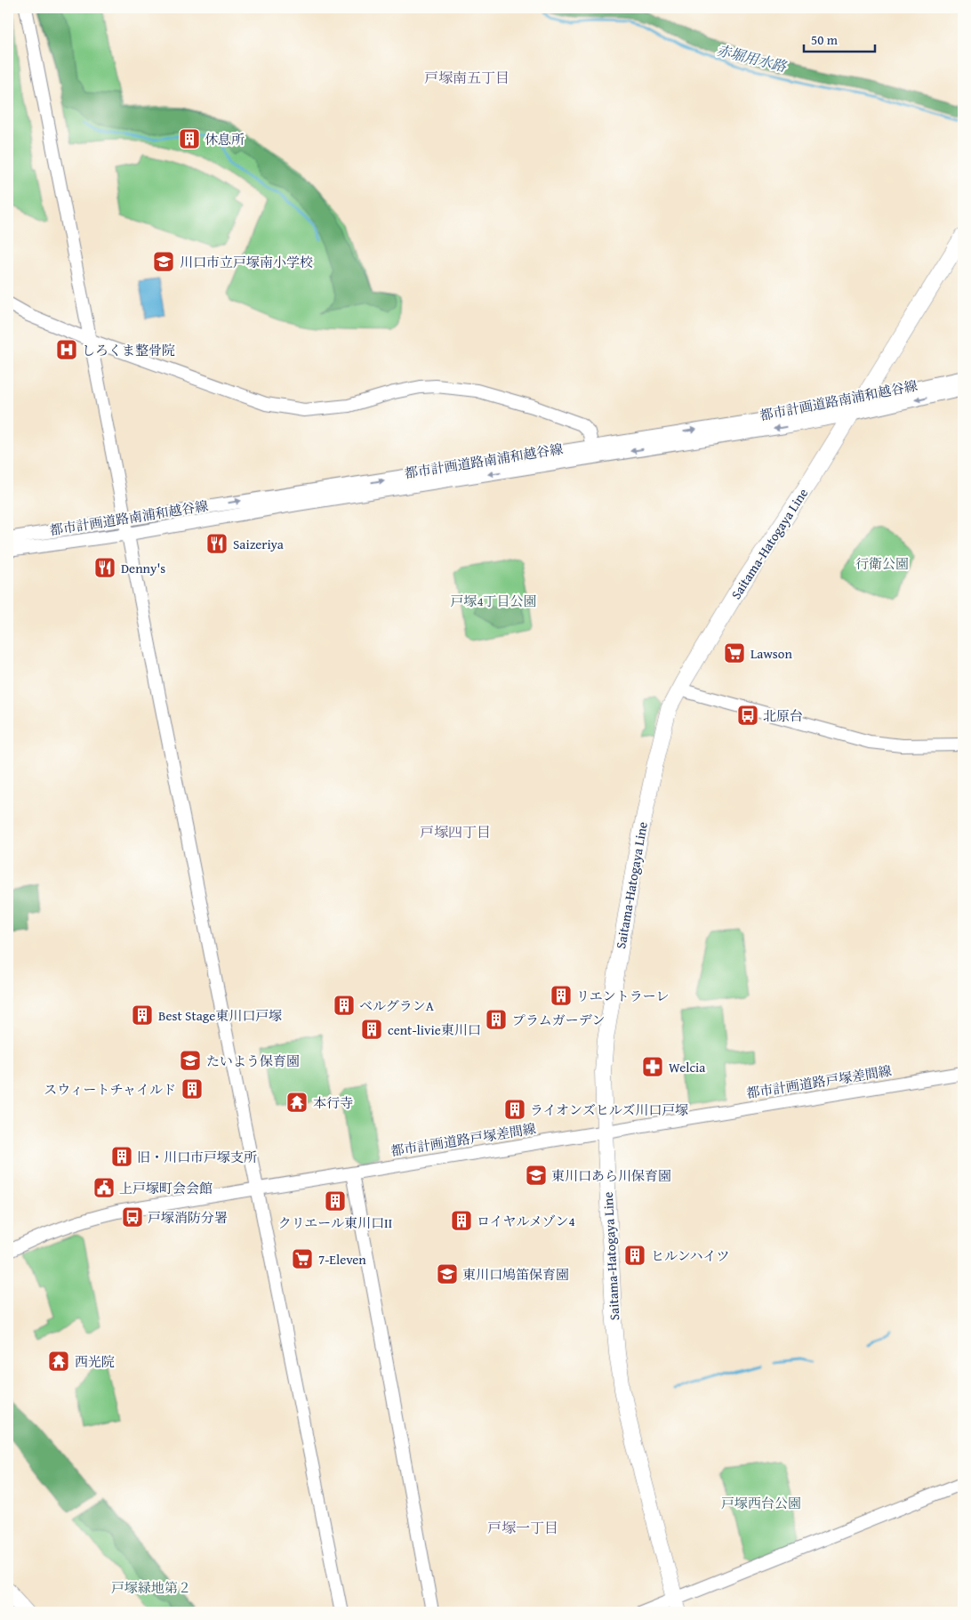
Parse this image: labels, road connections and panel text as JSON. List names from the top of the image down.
{
  "streets": {
    "main road": ["Saitama-Hatogaya Line"],
    "street": ["都市計画道路南浦和越谷線", "都市計画道路戸塚差間線"]
  },
  "crossings": [
    ["都市計画道路南浦和越谷線", "Saitama-Hatogaya Line"],
    ["Saitama-Hatogaya Line", "都市計画道路戸塚差間線"]
  ],
  "districts": ["戸塚南五丁目", "戸塚四丁目", "戸塚一丁目"],
  "water": ["赤堀用水路"],
  "parks": [
    "行衛公園",
    "戸塚4丁目公園",
    "戸塚西台公園",
    "戸塚緑地第２"
  ],
  "places": {
    "building": [
      "休息所",
      "リエントラーレ",
      "ベルグランA",
      "Best Stage東川口戸塚",
      "プラムガーデン",
      "cent-livie東川口",
      "スウィートチャイルド",
      "ライオンズヒルズ川口戸塚",
      "旧・川口市戸塚支所",
      "クリエール東川口Ⅱ",
      "ロイヤルメゾン4",
      "ヒルンハイツ"
    ],
    "school or university": [
      "川口市立戸塚南小学校",
      "たいよう保育園",
      "東川口あら川保育園",
      "東川口鳩笛保育園"
    ],
    "hospital": ["しろくま整骨院"],
    "restaurant": ["Saizeriya", "Denny's"],
    "supermarket": ["Lawson", "7-Eleven"],
    "bus stop": ["北原台", "戸塚消防分署"],
    "pharmacy": ["Welcia"],
    "temple": ["本行寺", "西光院"],
    "public building": ["上戸塚町会会館"]
  },
  "scale_bar": "50 m"
}
